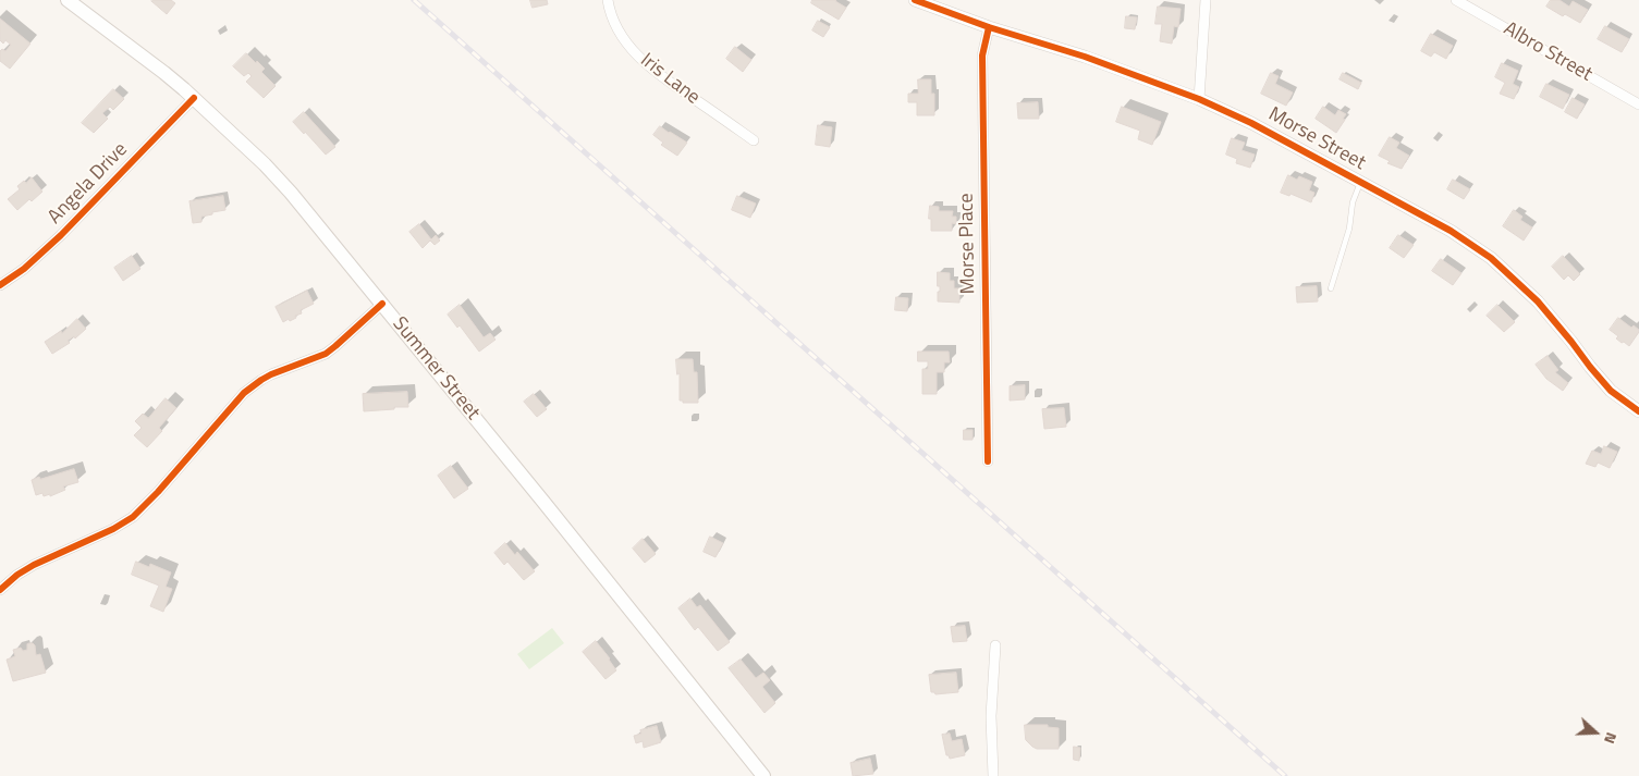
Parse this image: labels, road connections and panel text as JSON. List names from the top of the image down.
{
  "streets": {
    "main road": ["Summer Street"],
    "street": [
      "Albro Street",
      "Iris Lane",
      "Morse Street",
      "Angela Drive",
      "Morse Place"
    ]
  },
  "crossings": [
    ["Morse Street", "Morse Place"],
    ["Angela Drive", "Summer Street"]
  ],
  "north": "right"
}
